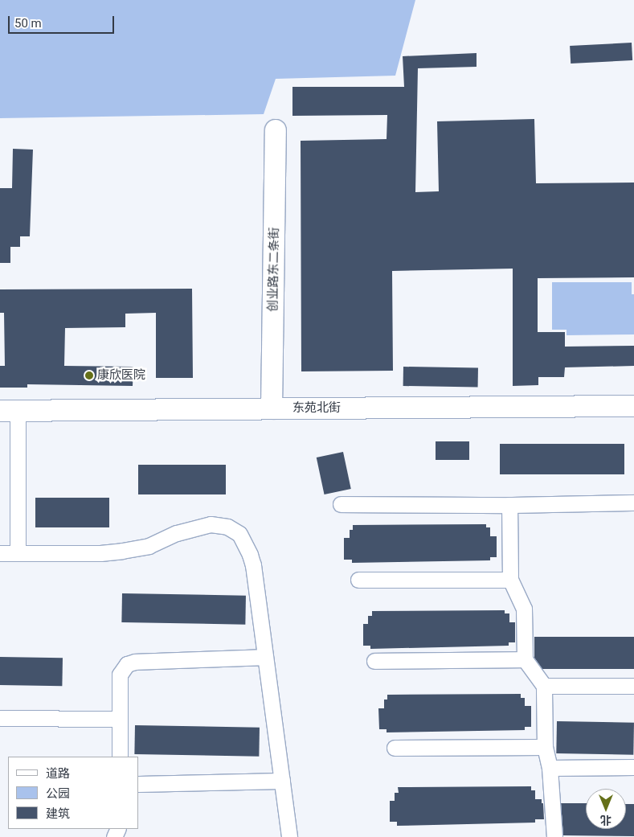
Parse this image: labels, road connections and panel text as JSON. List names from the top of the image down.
{
  "streets": {
    "main road": ["创业路东二条街", "东苑北街"]
  },
  "crossings": [
    ["创业路东二条街", "东苑北街"]
  ],
  "places": ["康欣医院"],
  "legend": ["道路", "公园", "建筑"],
  "scale_bar": "50 m",
  "north": "bottom"
}
